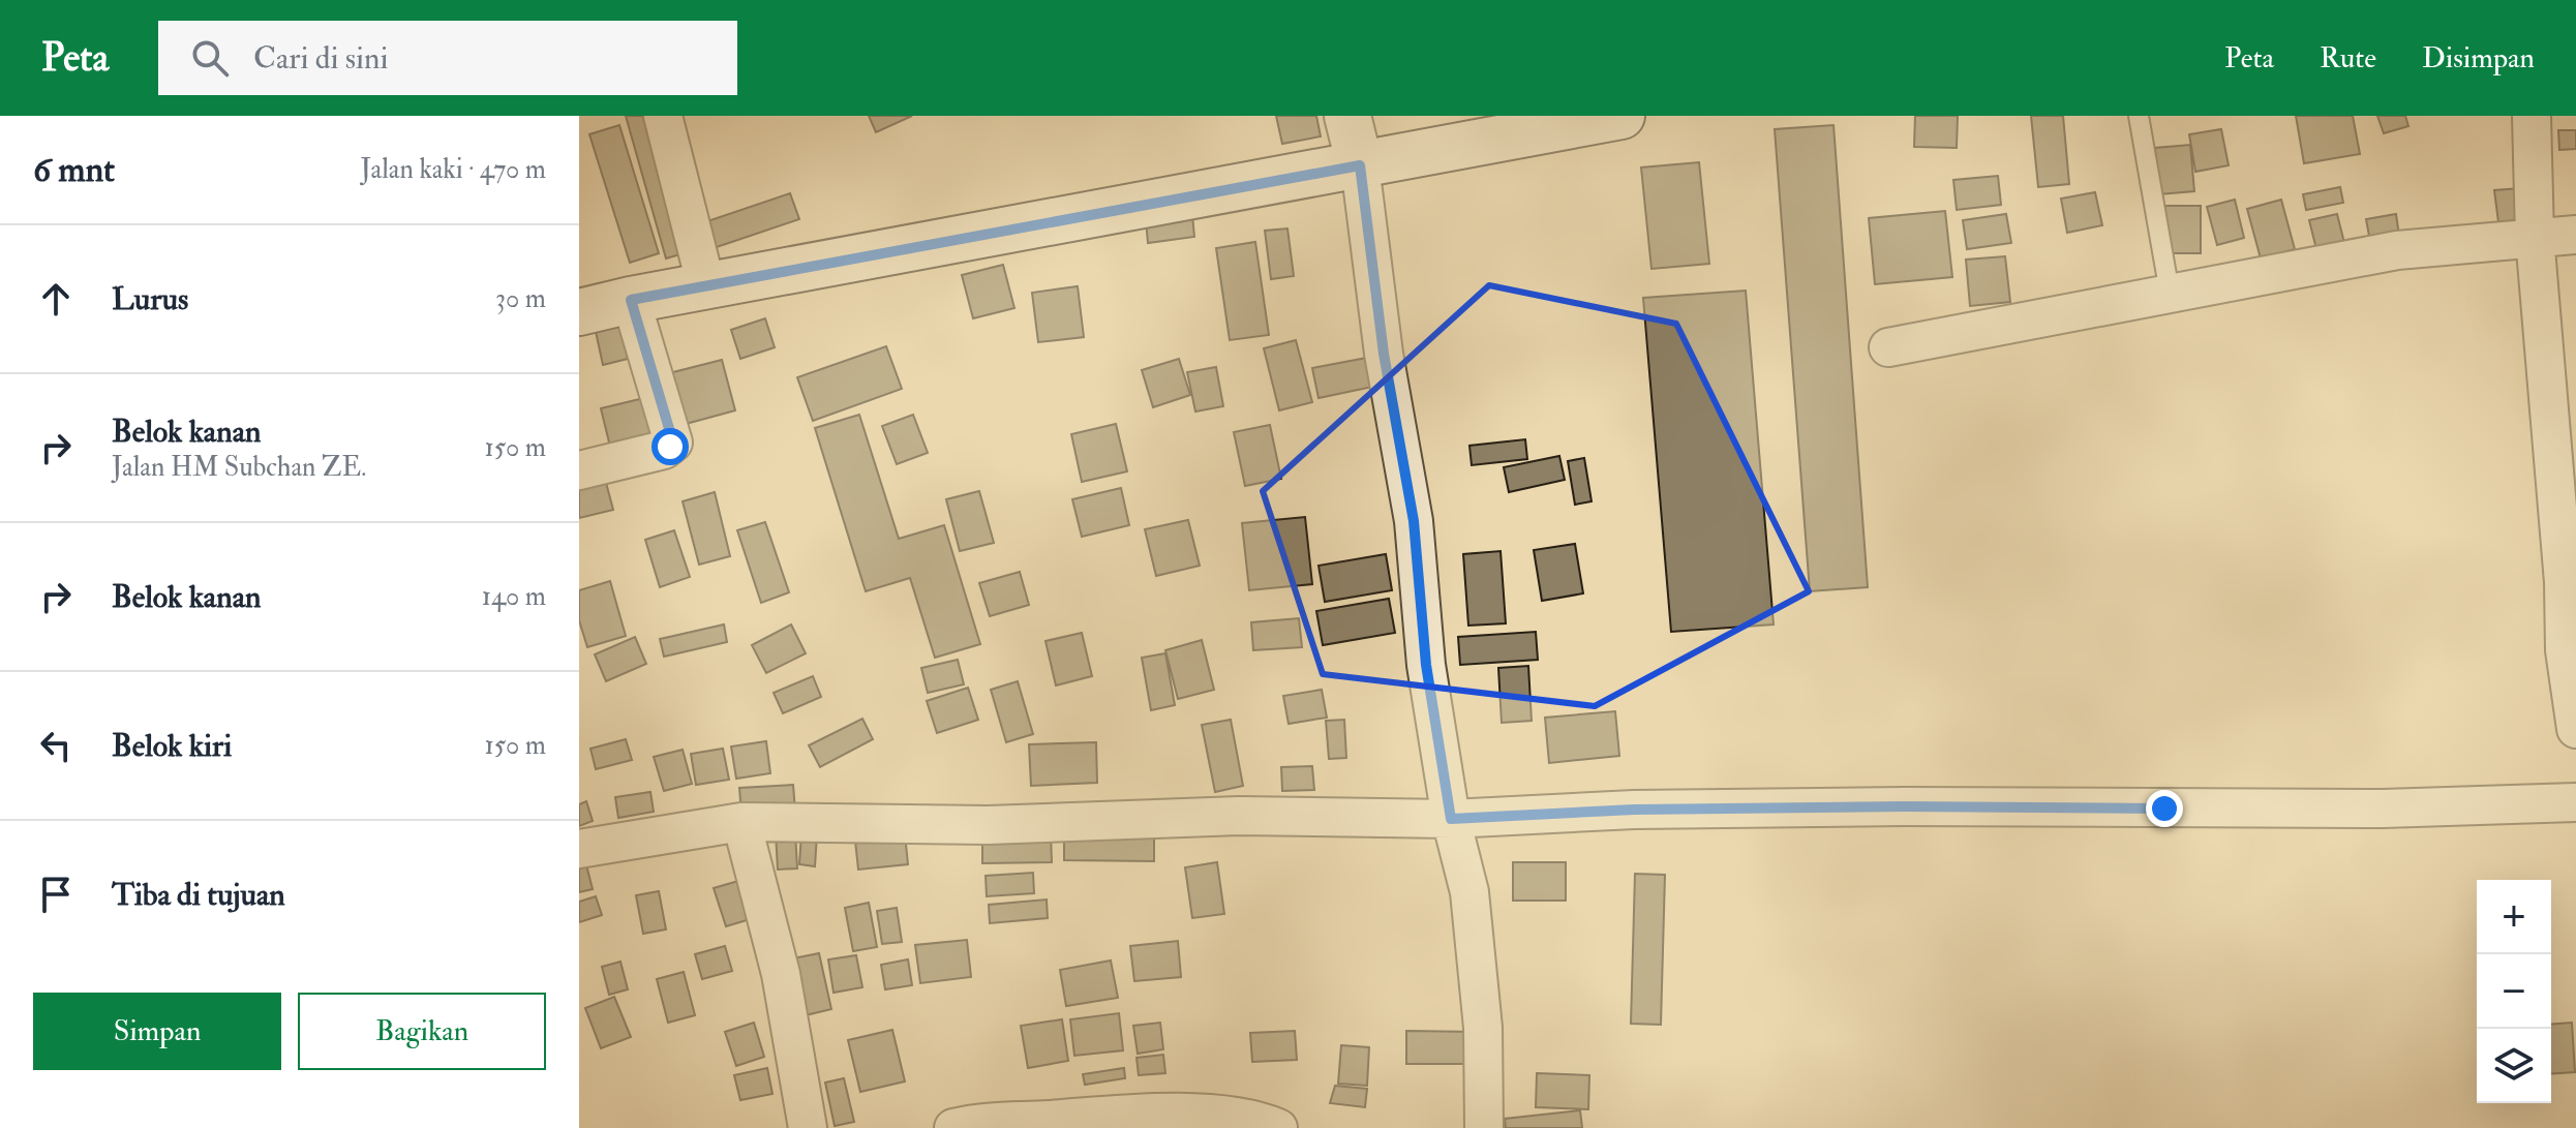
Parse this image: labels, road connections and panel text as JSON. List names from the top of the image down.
{
  "page": {
    "header": "Peta",
    "search": "Cari di sini",
    "nav": ["Peta", "Rute", "Disimpan"],
    "heading": ["6 mnt", "Jalan kaki · 470 m"],
    "list": [
      ["Lurus", "30 m"],
      ["Belok kanan", "Jalan HM Subchan ZE.", "150 m"],
      ["Belok kanan", "140 m"],
      ["Belok kiri", "150 m"],
      "Tiba di tujuan"
    ],
    "map_buttons": ["+", "−"],
    "buttons": ["Simpan", "Bagikan"]
  }
}
